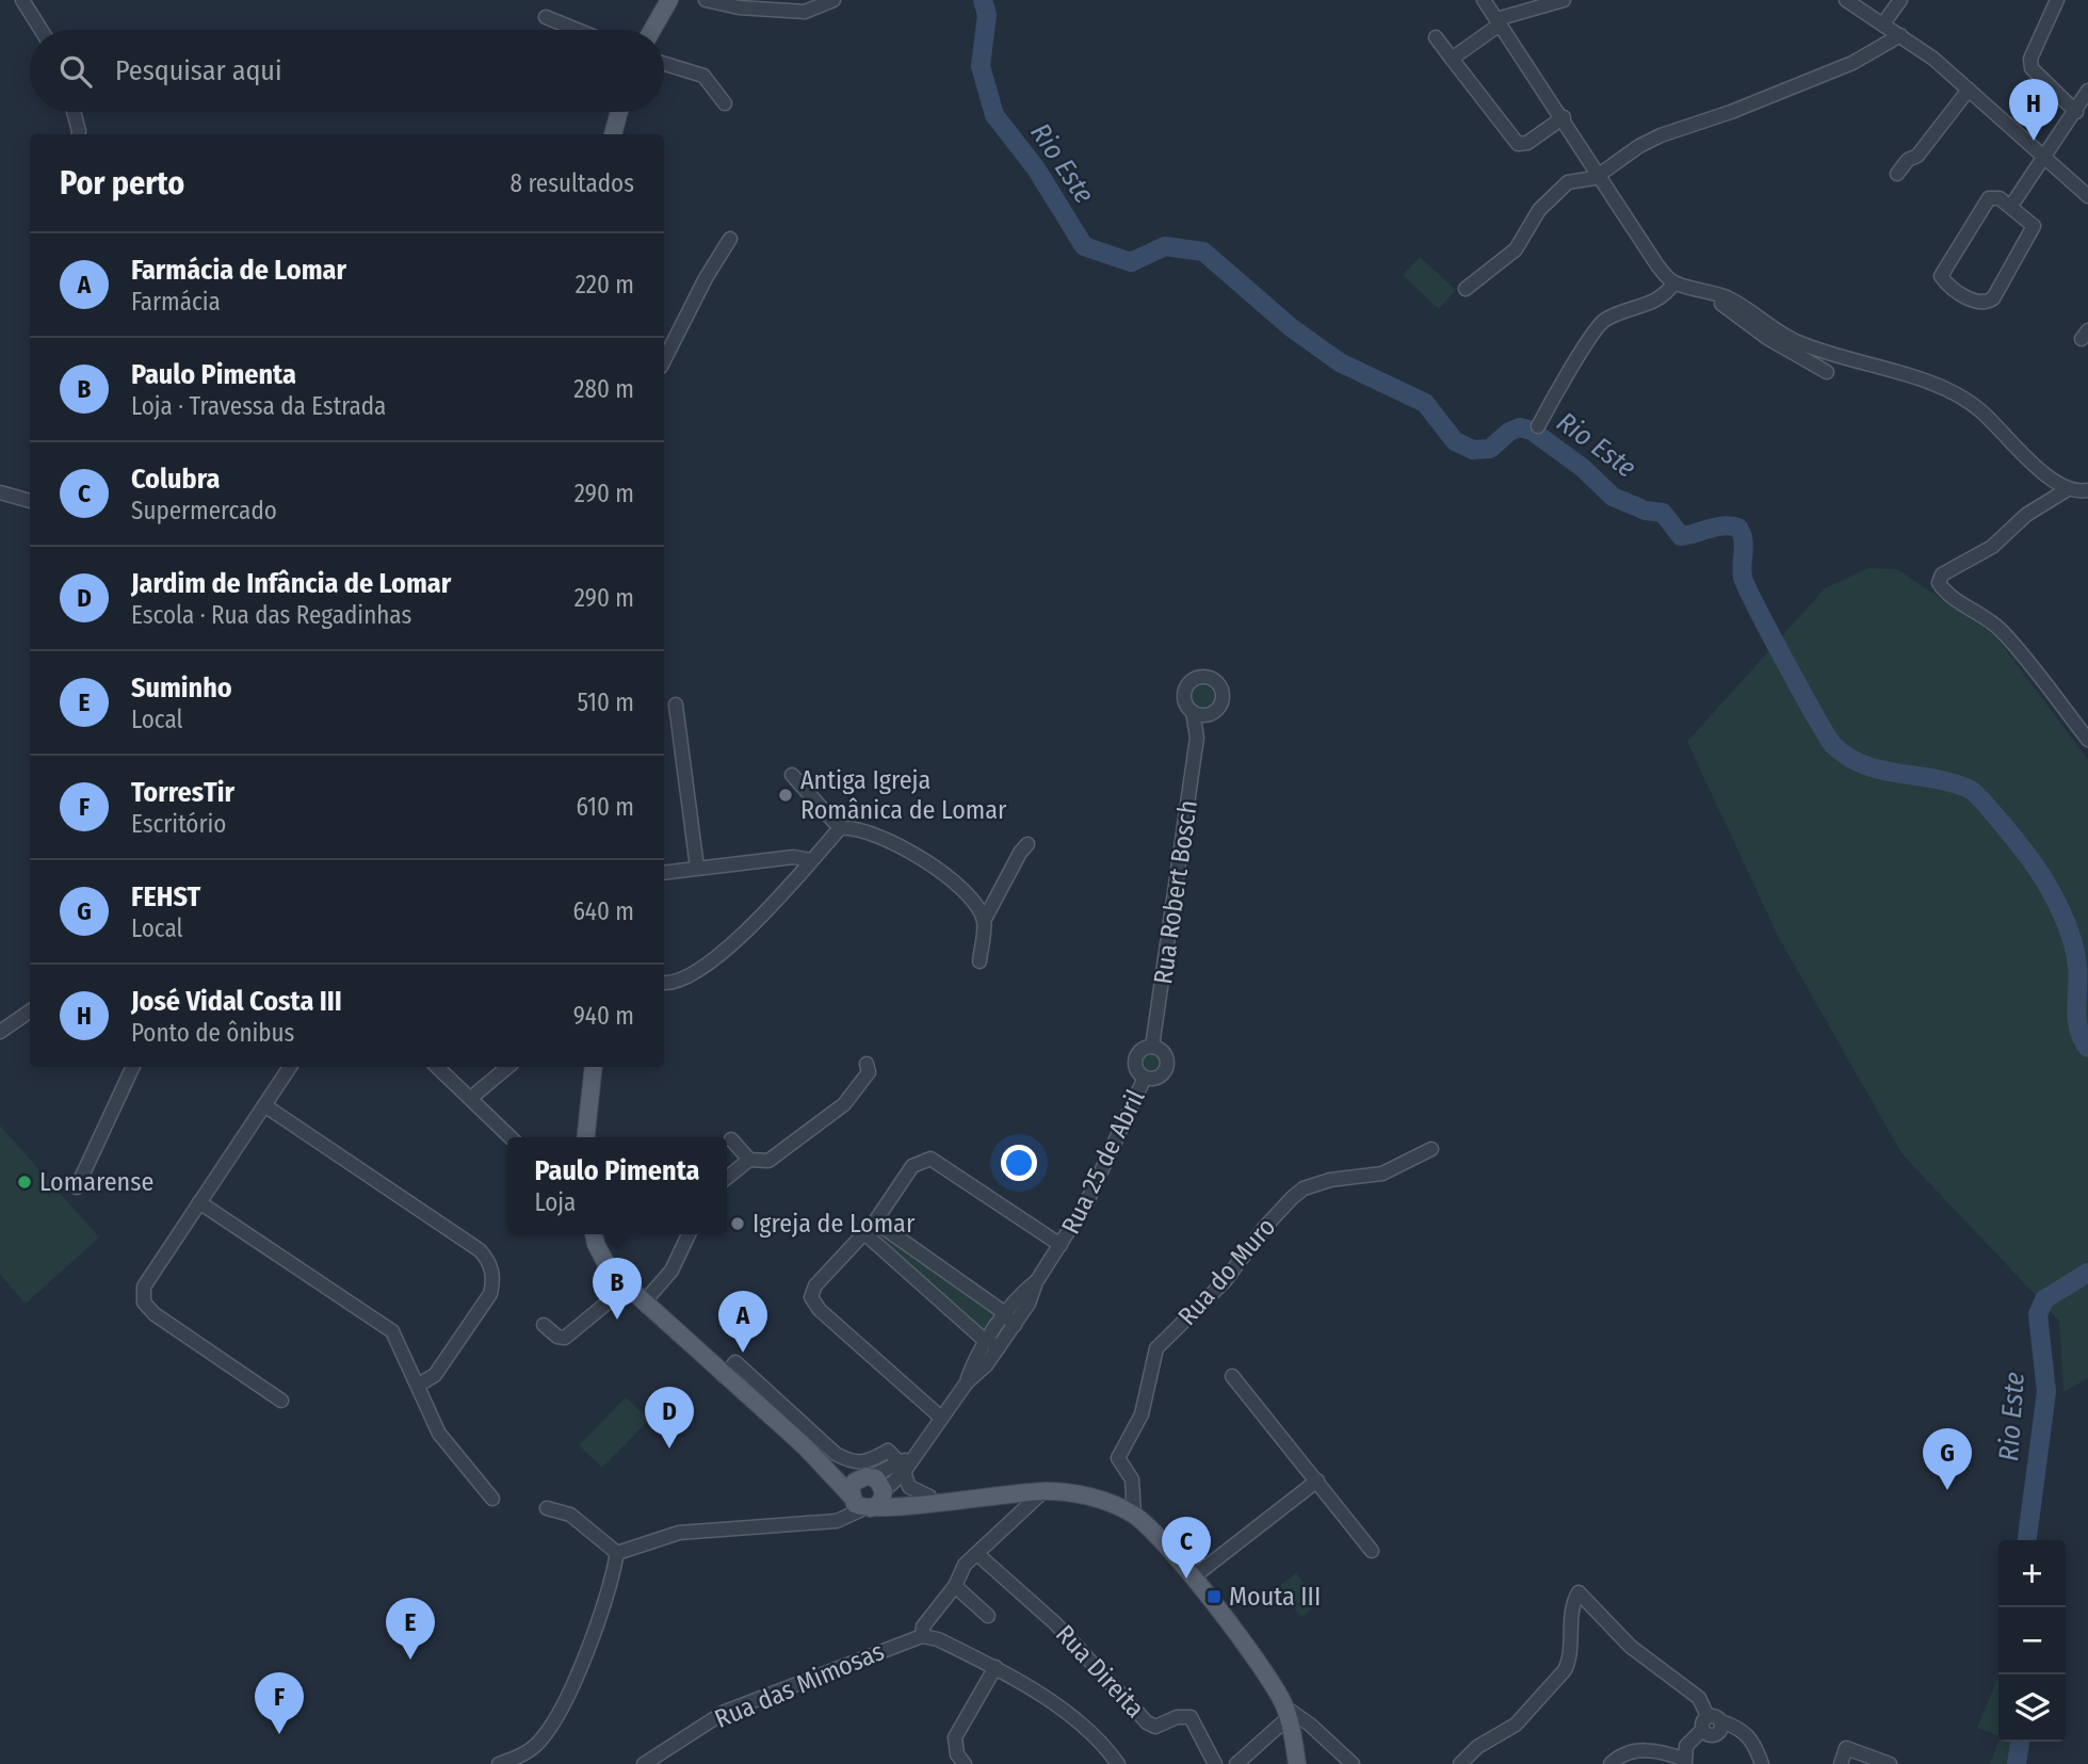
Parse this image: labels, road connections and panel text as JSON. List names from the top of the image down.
{
  "streets": {
    "street": [
      "Rua Robert Bosch",
      "Rua 25 de Abril",
      "Rua do Muro",
      "Rua Direita",
      "Rua das Mimosas"
    ]
  },
  "crossings": [
    ["Rua Robert Bosch", "Rua 25 de Abril"]
  ],
  "water": ["Rio Este"],
  "places": {
    "other": ["Antiga Igreja Românica de Lomar", "Lomarense", "Igreja de Lomar"],
    "transit": ["Mouta III"]
  },
  "page": {
    "search": "Pesquisar aqui",
    "pins": [
      "H",
      "B",
      "A",
      "D",
      "G",
      "C",
      "E",
      "F"
    ],
    "heading": ["Por perto", "8 resultados"],
    "list": [
      {
        "mark": "A",
        "name": "Farmácia de Lomar",
        "note": "Farmácia",
        "value": "220 m"
      },
      {
        "mark": "B",
        "name": "Paulo Pimenta",
        "note": "Loja · Travessa da Estrada",
        "value": "280 m"
      },
      {
        "mark": "C",
        "name": "Colubra",
        "note": "Supermercado",
        "value": "290 m"
      },
      {
        "mark": "D",
        "name": "Jardim de Infância de Lomar",
        "note": "Escola · Rua das Regadinhas",
        "value": "290 m"
      },
      {
        "mark": "E",
        "name": "Suminho",
        "note": "Local",
        "value": "510 m"
      },
      {
        "mark": "F",
        "name": "TorresTir",
        "note": "Escritório",
        "value": "610 m"
      },
      {
        "mark": "G",
        "name": "FEHST",
        "note": "Local",
        "value": "640 m"
      },
      {
        "mark": "H",
        "name": "José Vidal Costa III",
        "note": "Ponto de ônibus",
        "value": "940 m"
      }
    ],
    "popup": ["Paulo Pimenta", "Loja"],
    "map_buttons": ["+", "−"]
  }
}
